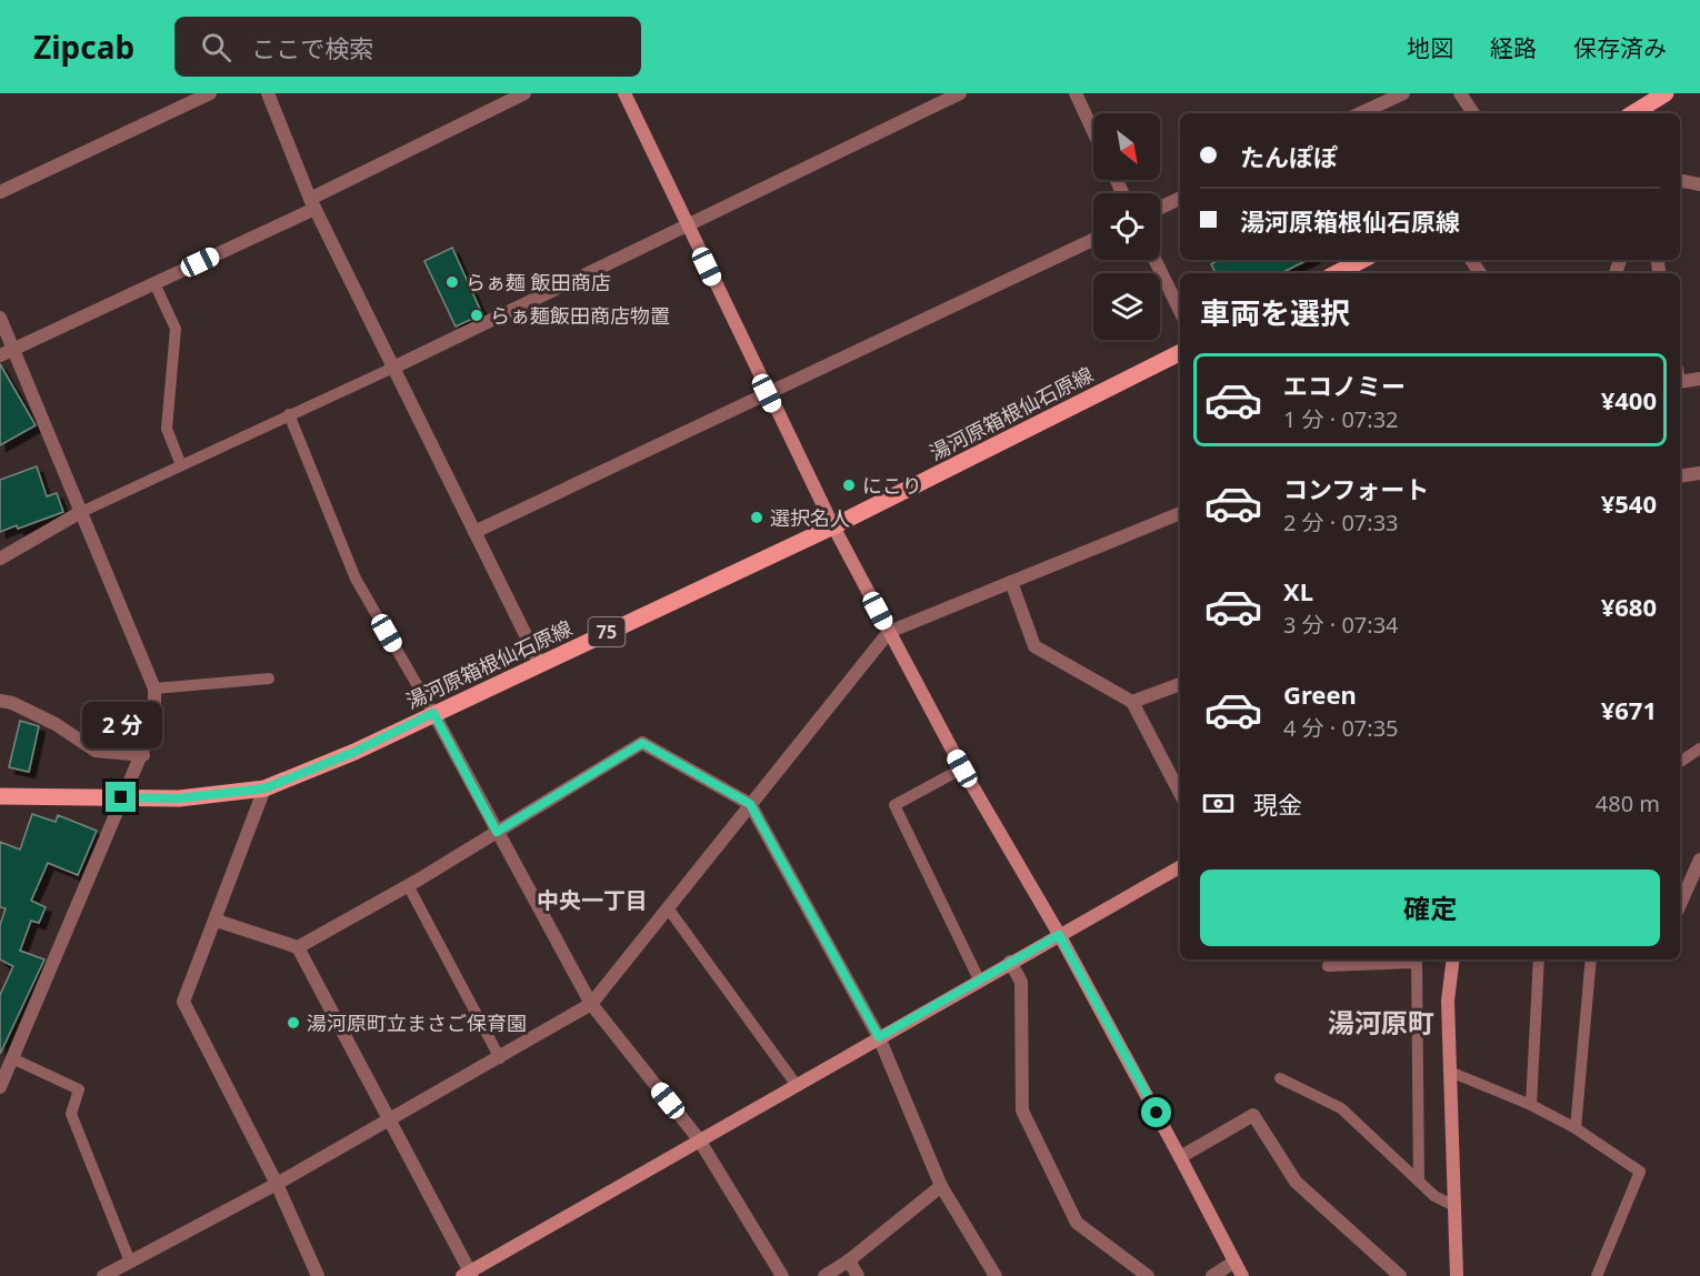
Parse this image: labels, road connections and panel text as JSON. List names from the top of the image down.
{
  "streets": {
    "main road": ["湯河原箱根仙石原線", "75"]
  },
  "districts": ["中央一丁目", "湯河原町"],
  "places": [
    "らぁ麺 飯田商店",
    "らぁ麺飯田商店物置",
    "にこり",
    "選択名人",
    "湯河原町立まさご保育園"
  ],
  "north": "bottom right",
  "page": {
    "header": "Zipcab",
    "search": "ここで検索",
    "nav": ["地図", "経路", "保存済み"],
    "banner": ["たんぽぽ", "湯河原箱根仙石原線"],
    "heading": "車両を選択",
    "list": [
      {
        "name": "エコノミー",
        "note": "1 分 · 07:32",
        "value": "¥400"
      },
      {
        "name": "コンフォート",
        "note": "2 分 · 07:33",
        "value": "¥540"
      },
      {
        "name": "XL",
        "note": "3 分 · 07:34",
        "value": "¥680"
      },
      {
        "name": "Green",
        "note": "4 分 · 07:35",
        "value": "¥671"
      }
    ],
    "bubble": "2 分",
    "pay": ["現金", "480 m"],
    "buttons": "確定"
  }
}
